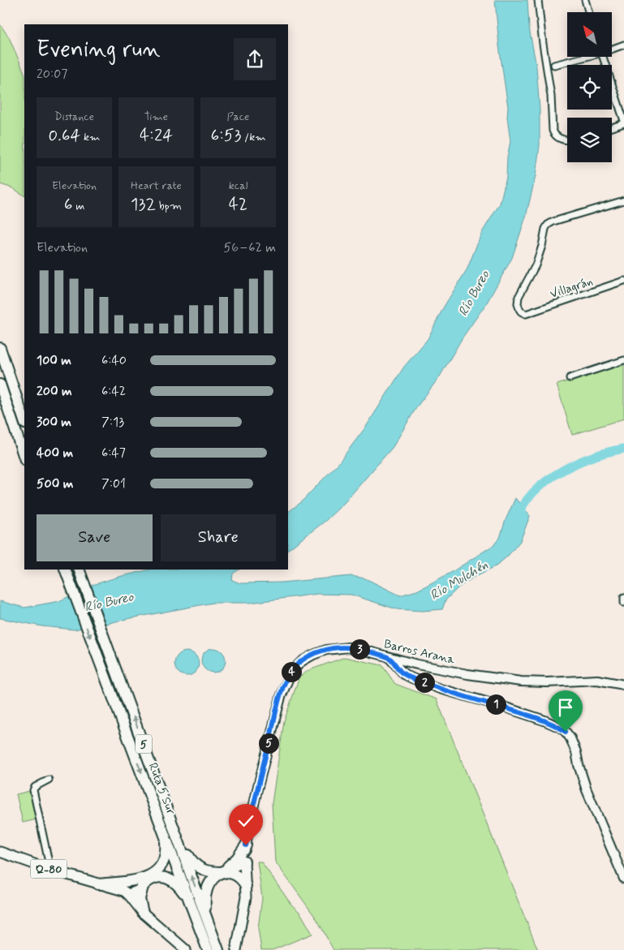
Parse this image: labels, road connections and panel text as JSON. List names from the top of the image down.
{
  "streets": {
    "highway": ["5", "Ruta 5 Sur"],
    "main road": ["Barros Arana", "Q-80"],
    "street": ["Villagrán"]
  },
  "water": ["Río Bureo", "Río Mulchén"],
  "north": "top left",
  "page": {
    "heading": ["Evening run", "20:07"],
    "stats": [
      ["Distance", "0.64 km"],
      ["Time", "4:24"],
      ["Pace", "6:53 /km"],
      ["Elevation", "6 m"],
      ["Heart rate", "132 bpm"],
      ["kcal", "42"]
    ],
    "chart": ["Elevation", "56–62 m"],
    "list": [
      {
        "name": "100 m",
        "note": "6:40"
      },
      {
        "name": "200 m",
        "note": "6:42"
      },
      {
        "name": "300 m",
        "note": "7:13"
      },
      {
        "name": "400 m",
        "note": "6:47"
      },
      {
        "name": "500 m",
        "note": "7:01"
      }
    ],
    "buttons": ["Save", "Share"],
    "pins": [
      "3",
      "4",
      "2",
      "1",
      "5"
    ]
  }
}
